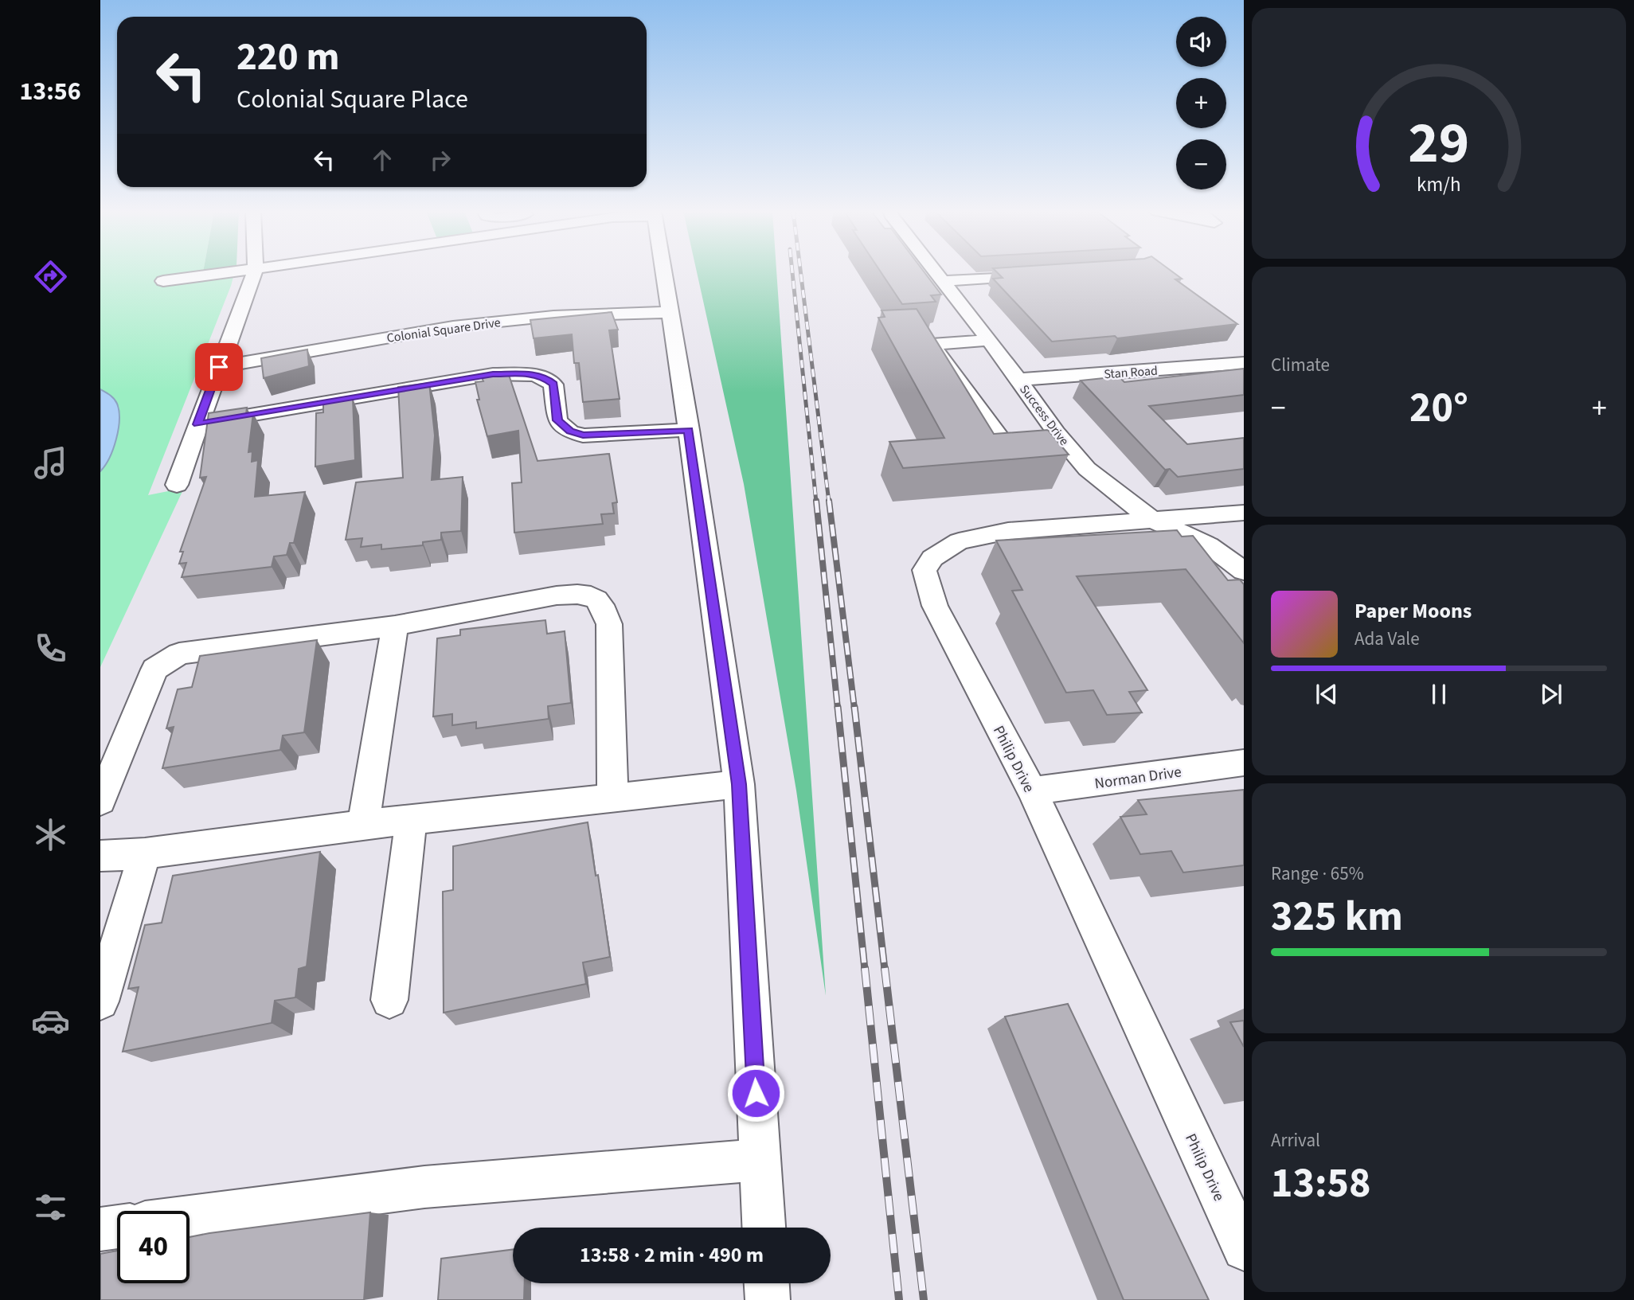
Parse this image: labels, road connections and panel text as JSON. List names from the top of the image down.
{
  "streets": {
    "street": [
      "Colonial Square Drive",
      "Stan Road",
      "Success Drive",
      "Philip Drive",
      "Norman Drive"
    ]
  },
  "crossings": [
    ["Stan Road", "Success Drive"],
    ["Success Drive", "Philip Drive"],
    ["Philip Drive", "Norman Drive"]
  ],
  "page": {
    "tabs": "13:56",
    "map_buttons": ["+", "−"],
    "turn": ["220 m", "Colonial Square Place"],
    "tile": [
      "Climate",
      ["Range · 65%", "325 km"],
      ["Arrival", "13:58"]
    ],
    "heat": ["−", "20°", "+"],
    "song": ["Paper Moons", "Ada Vale"],
    "limit": "40",
    "trip": "13:58 · 2 min · 490 m",
    "gauge": ["29", "km/h"]
  }
}
